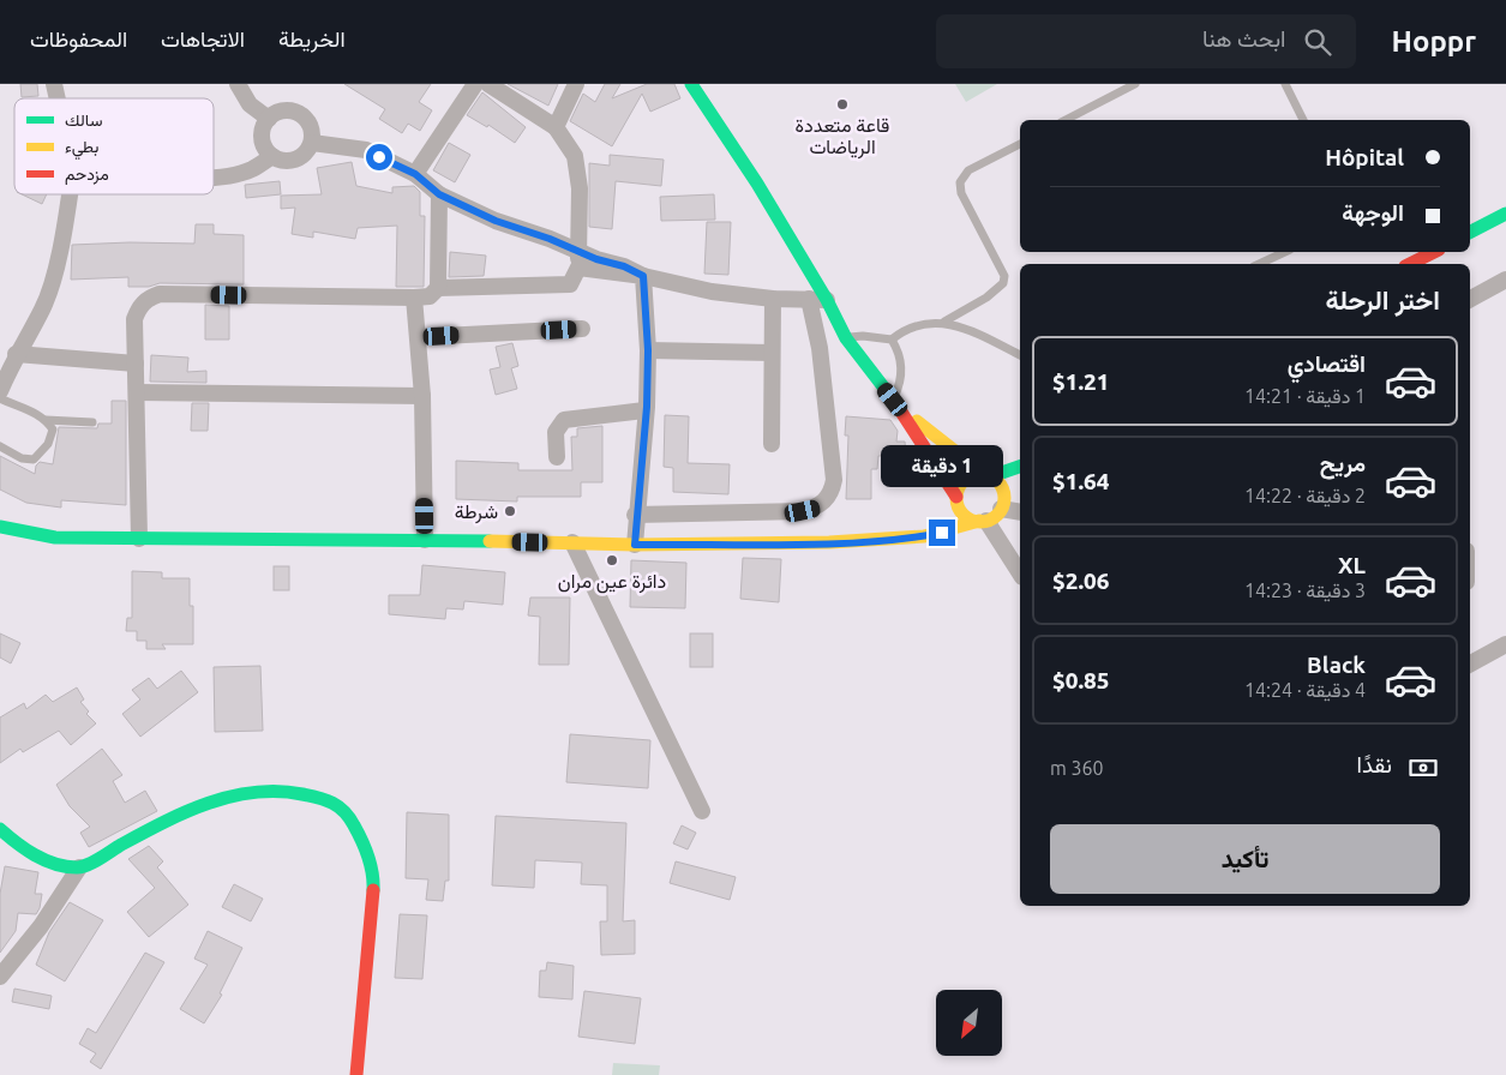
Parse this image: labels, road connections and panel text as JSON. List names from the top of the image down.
{
  "places": ["قاعة متعددة الرياضات", "شرطة", "دائرة عين مران"],
  "legend": ["سالك", "بطيء", "مزدحم"],
  "north": "bottom left",
  "page": {
    "header": "Hoppr",
    "search": "ابحث هنا",
    "nav": ["الخريطة", "الاتجاهات", "المحفوظات"],
    "banner": ["Hôpital", "الوجهة"],
    "heading": "اختر الرحلة",
    "list": [
      {
        "name": "اقتصادي",
        "note": "1 دقيقة · 14:21",
        "value": "$1.21"
      },
      {
        "name": "مريح",
        "note": "2 دقيقة · 14:22",
        "value": "$1.64"
      },
      {
        "name": "XL",
        "note": "3 دقيقة · 14:23",
        "value": "$2.06"
      },
      {
        "name": "Black",
        "note": "4 دقيقة · 14:24",
        "value": "$0.85"
      }
    ],
    "bubble": "1 دقيقة",
    "pay": ["نقدًا", "360 m"],
    "buttons": "تأكيد"
  }
}
